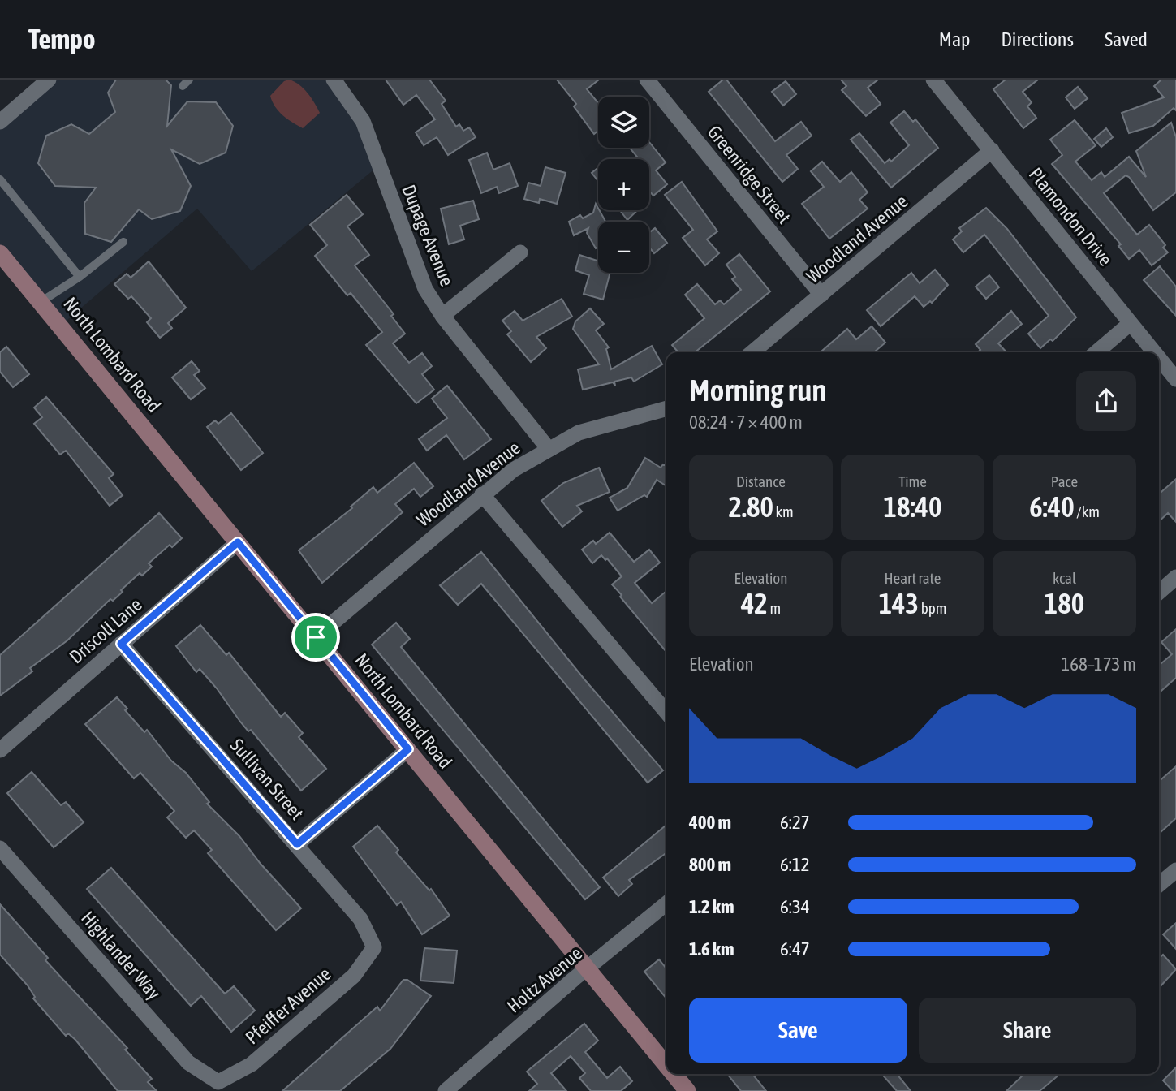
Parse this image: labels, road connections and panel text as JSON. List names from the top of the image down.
{
  "streets": {
    "street": [
      "Greenridge Street",
      "Plamondon Drive",
      "Dupage Avenue",
      "Woodland Avenue",
      "North Lombard Road",
      "Driscoll Lane",
      "Sullivan Street",
      "Highlander Way",
      "Holtz Avenue",
      "Pfeiffer Avenue"
    ]
  },
  "crossings": [
    ["Greenridge Street", "Woodland Avenue"],
    ["Plamondon Drive", "Woodland Avenue"],
    ["Dupage Avenue", "Woodland Avenue"],
    ["Woodland Avenue", "North Lombard Road"],
    ["North Lombard Road", "Driscoll Lane"],
    ["North Lombard Road", "Holtz Avenue"],
    ["Driscoll Lane", "Sullivan Street"],
    ["Sullivan Street", "Pfeiffer Avenue"],
    ["Highlander Way", "Pfeiffer Avenue"]
  ],
  "page": {
    "header": "Tempo",
    "nav": ["Map", "Directions", "Saved"],
    "map_buttons": ["+", "−"],
    "heading": ["Morning run", "08:24 · 7 × 400 m"],
    "stats": [
      ["Distance", "2.80 km"],
      ["Time", "18:40"],
      ["Pace", "6:40 /km"],
      ["Elevation", "42 m"],
      ["Heart rate", "143 bpm"],
      ["kcal", "180"]
    ],
    "chart": ["Elevation", "168–173 m"],
    "list": [
      {
        "name": "400 m",
        "note": "6:27"
      },
      {
        "name": "800 m",
        "note": "6:12"
      },
      {
        "name": "1.2 km",
        "note": "6:34"
      },
      {
        "name": "1.6 km",
        "note": "6:47"
      }
    ],
    "buttons": ["Save", "Share"]
  }
}
